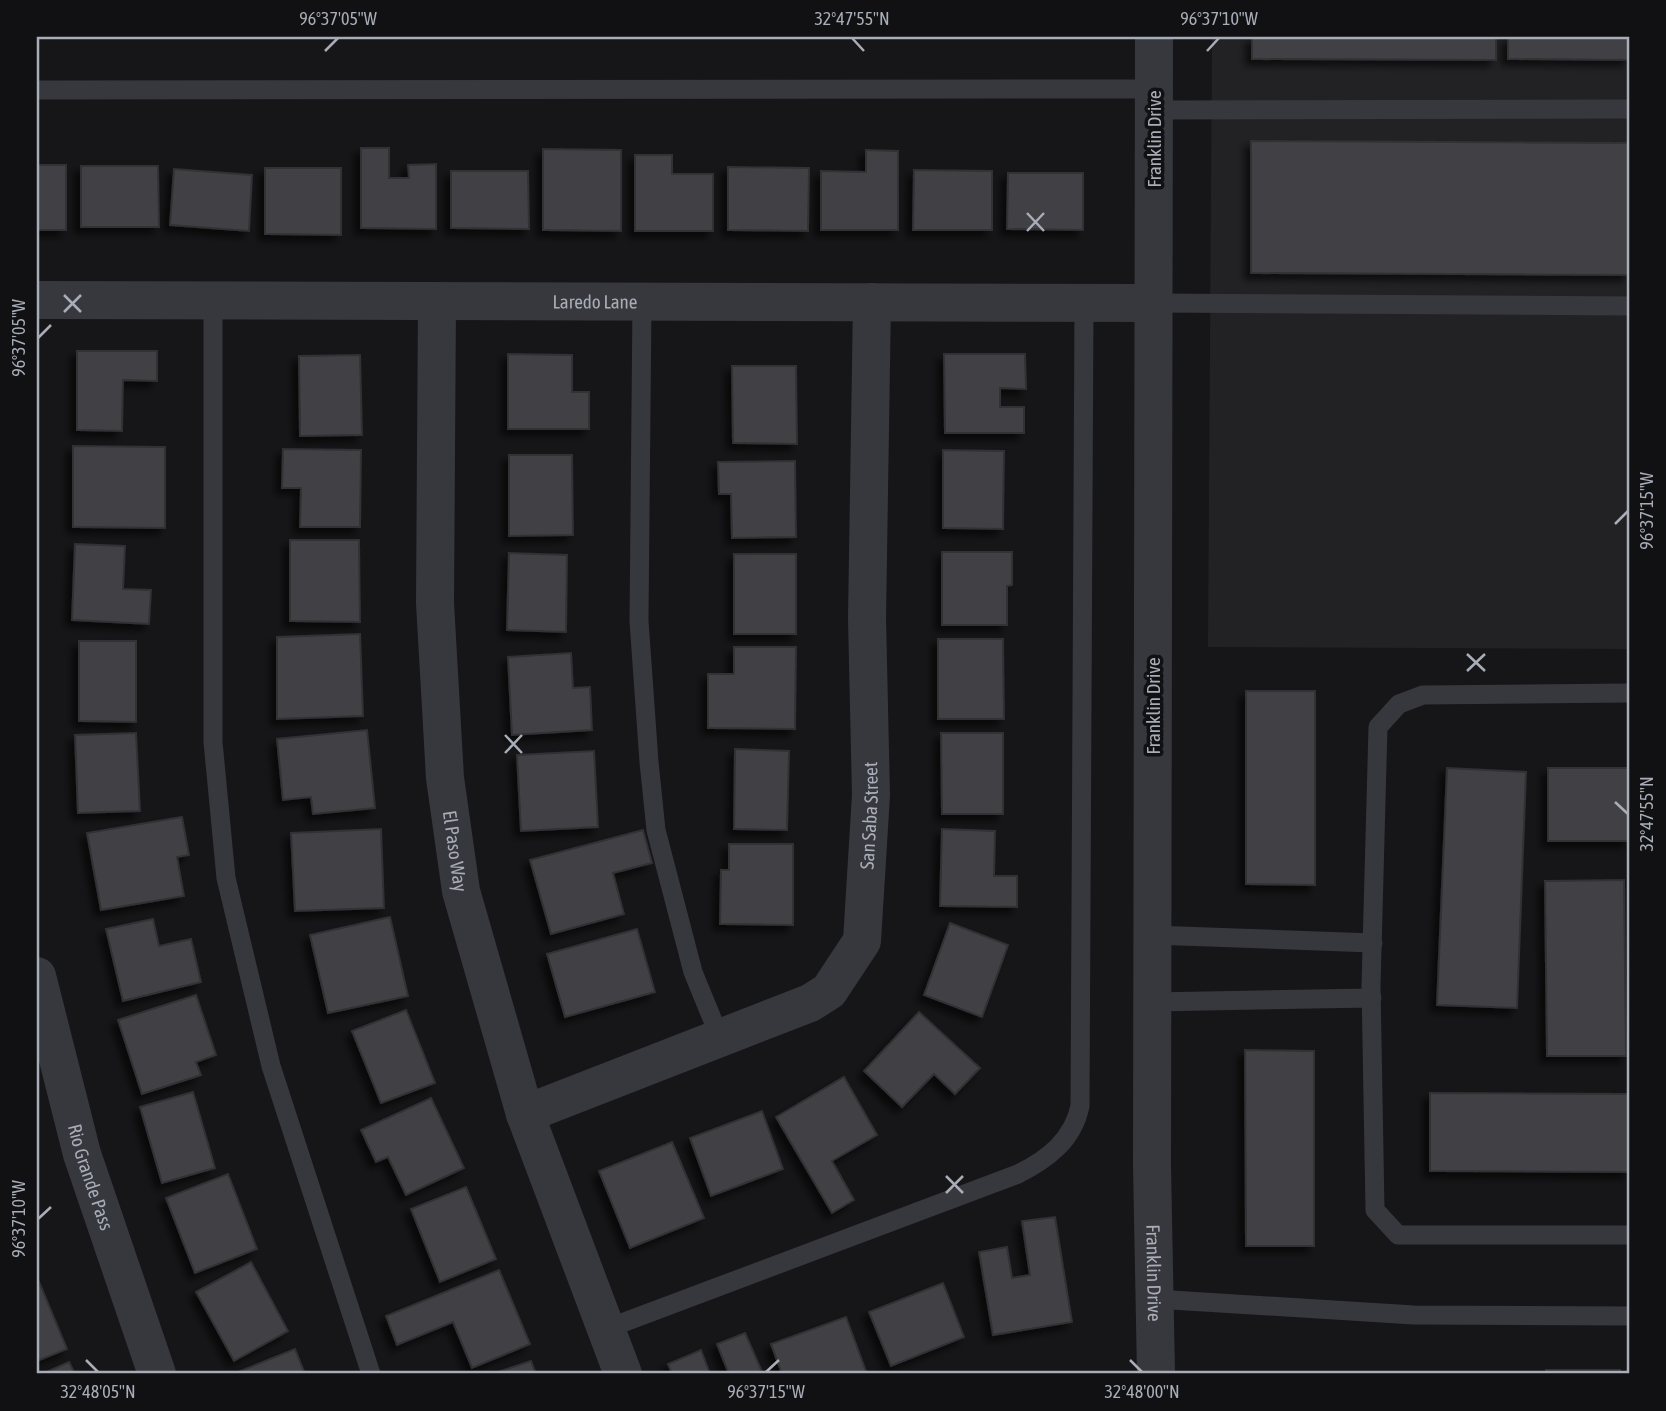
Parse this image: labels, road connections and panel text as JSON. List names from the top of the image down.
{
  "streets": {
    "street": [
      "Franklin Drive",
      "Laredo Lane",
      "San Saba Street",
      "El Paso Way",
      "Rio Grande Pass"
    ]
  },
  "crossings": [
    ["Franklin Drive", "Laredo Lane"],
    ["Laredo Lane", "San Saba Street"],
    ["Laredo Lane", "El Paso Way"],
    ["San Saba Street", "El Paso Way"]
  ],
  "coordinates": [
    "96°37'05\"W",
    "32°47'55\"N",
    "96°37'10\"W",
    "96°37'15\"W",
    "32°48'05\"N",
    "32°48'00\"N"
  ]
}
